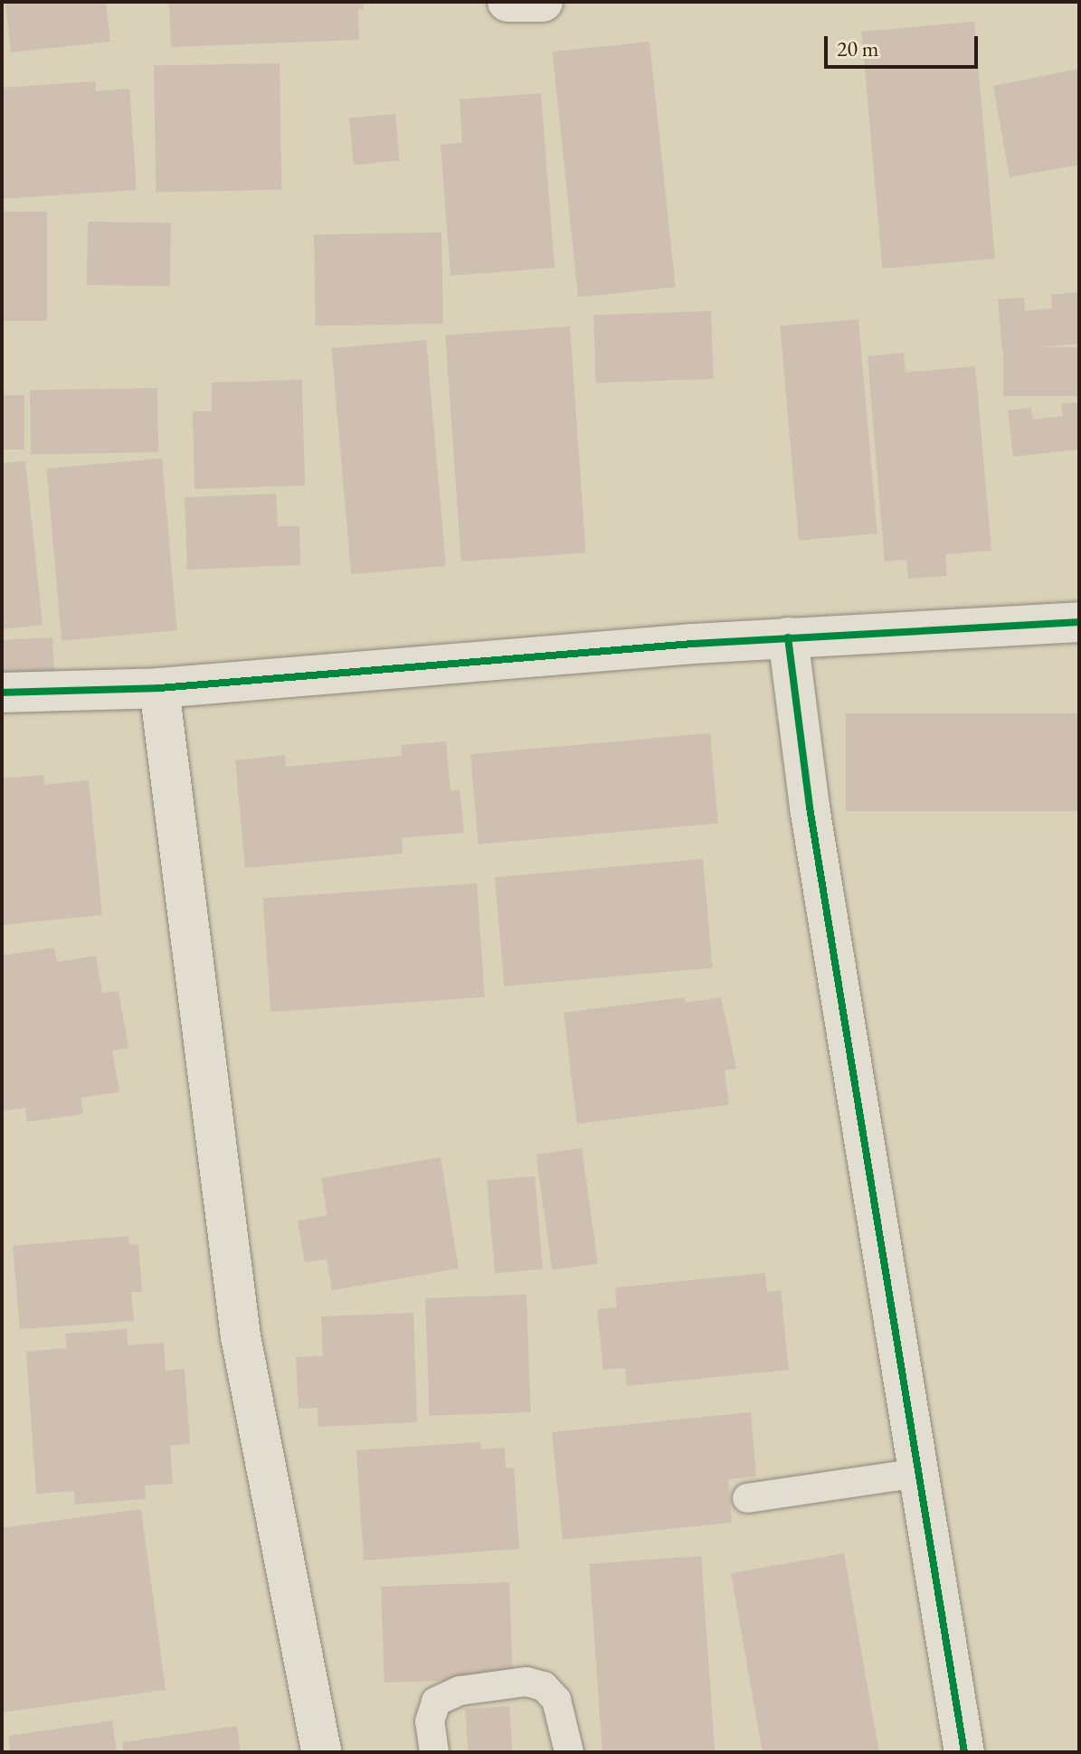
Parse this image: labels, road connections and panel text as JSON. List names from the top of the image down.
{
  "scale_bar": "20 m"
}
